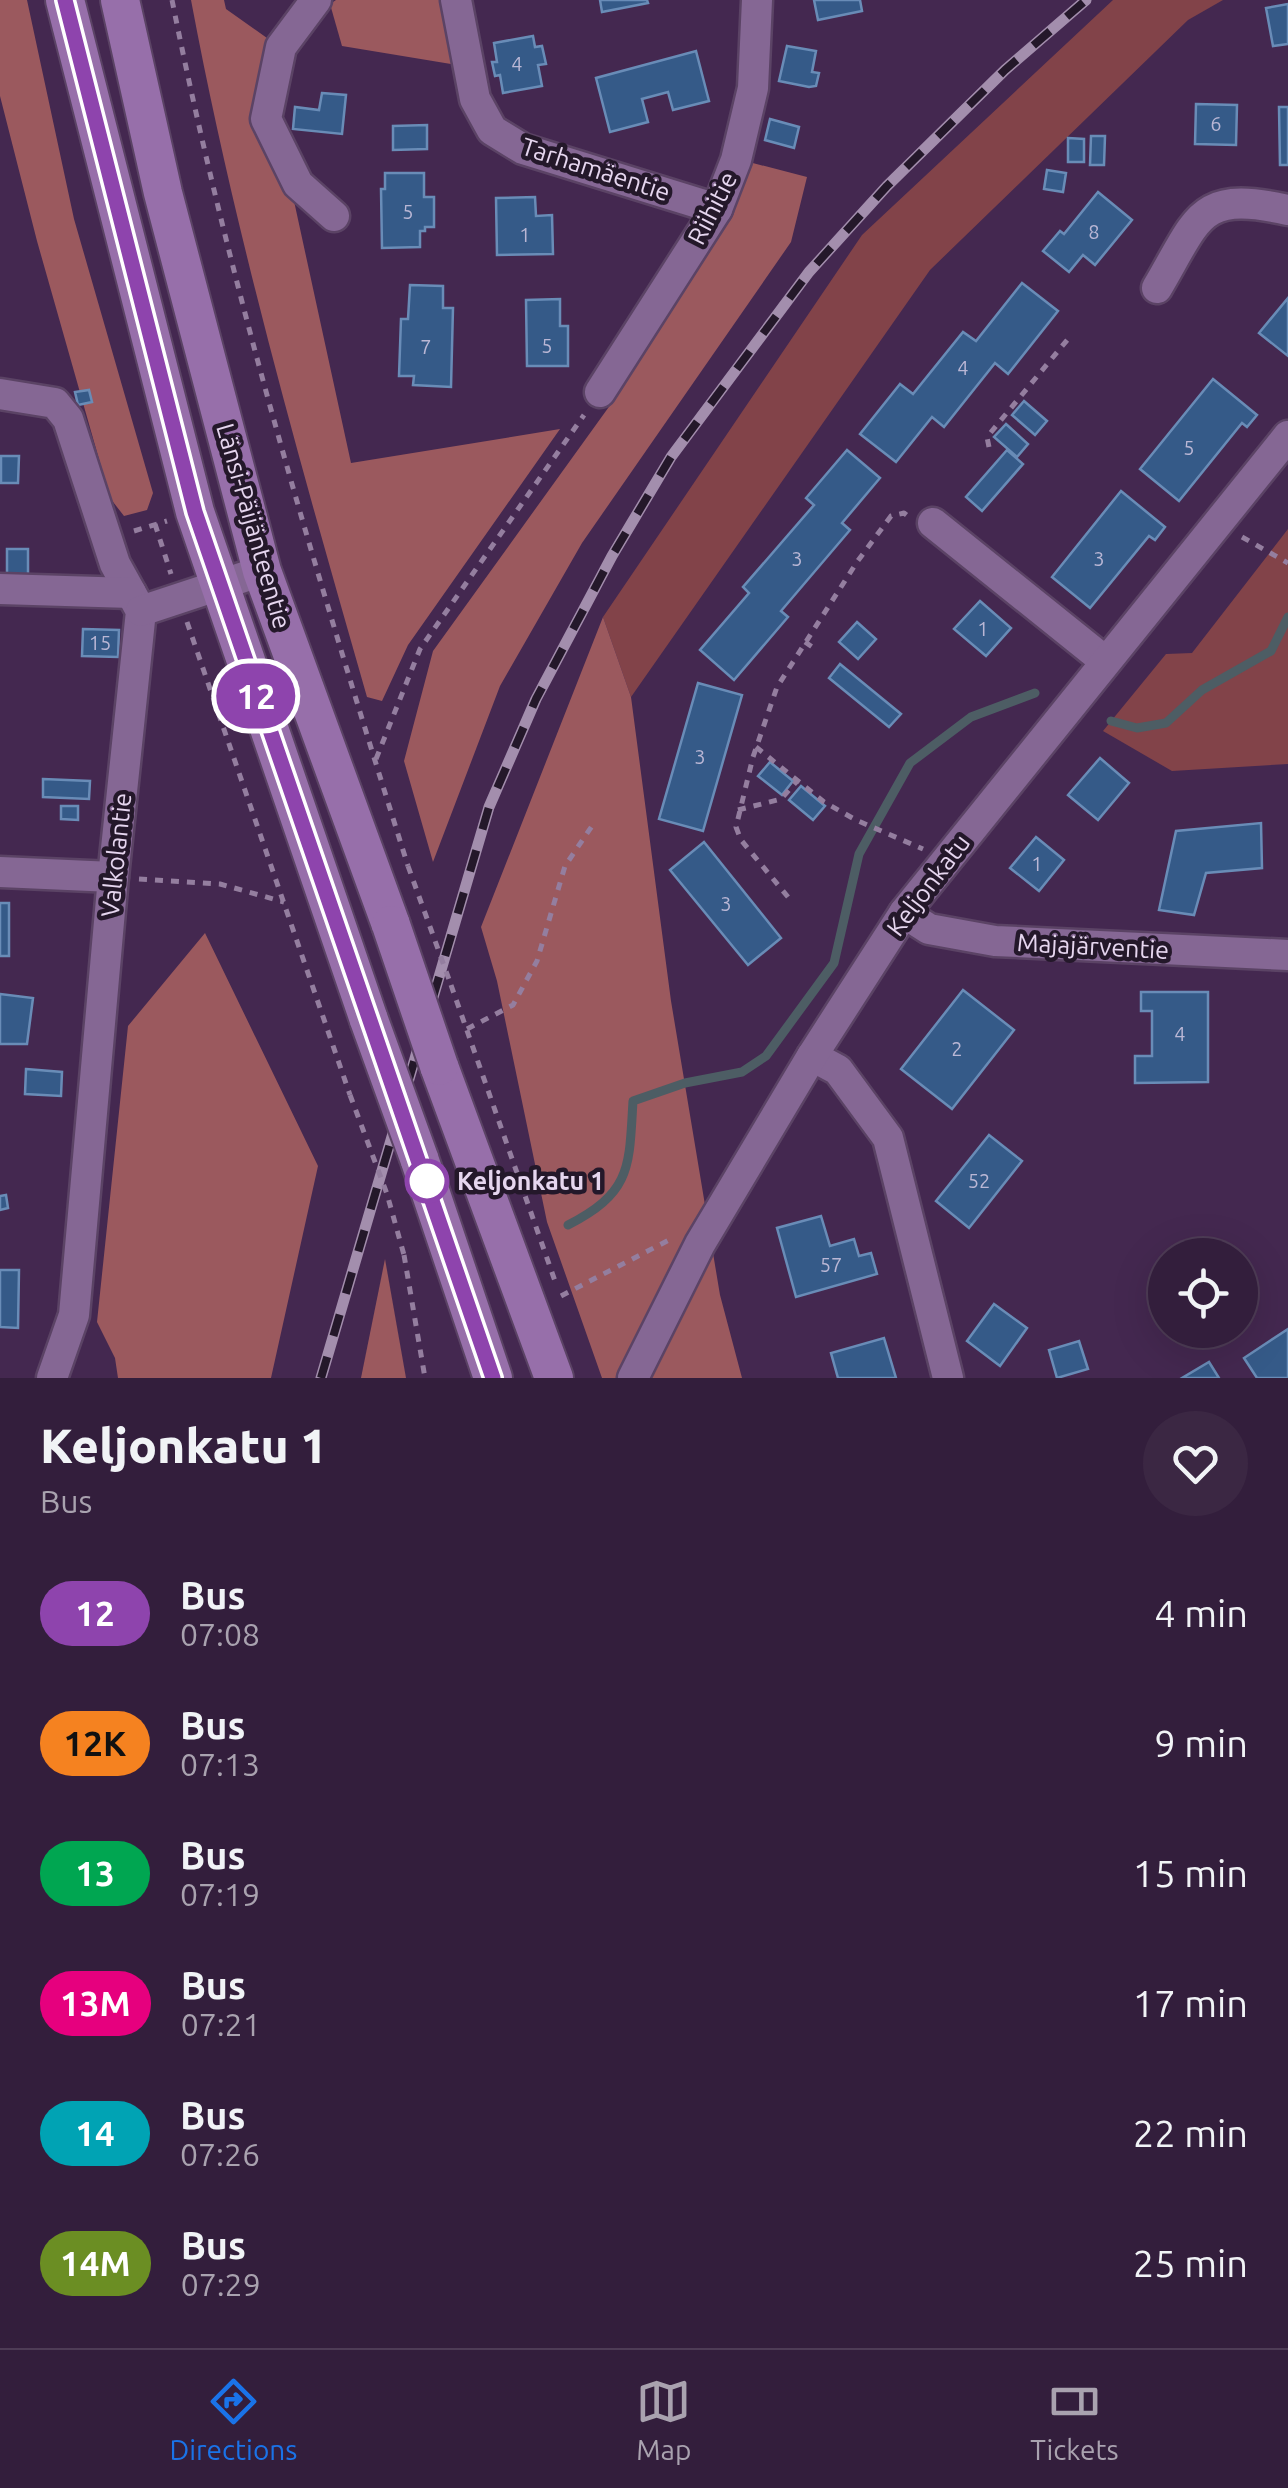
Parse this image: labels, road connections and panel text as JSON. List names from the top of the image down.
{
  "streets": {
    "main road": ["Länsi-Päijänteentie"],
    "street": [
      "Tarhamäentie",
      "Riihitie",
      "Valkolantie",
      "Keljonkatu",
      "Majajärventie"
    ]
  },
  "crossings": [
    ["Tarhamäentie", "Riihitie"],
    ["Keljonkatu", "Majajärventie"]
  ],
  "places": ["Keljonkatu 1"],
  "lines": ["bus line 12"],
  "house_numbers": [
    "4",
    "6",
    "5",
    "8",
    "1",
    "5",
    "7",
    "4",
    "5",
    "3",
    "3",
    "1",
    "15",
    "3",
    "1",
    "3",
    "4",
    "2",
    "52",
    "57"
  ],
  "page": {
    "on_map": "12",
    "heading": ["Keljonkatu 1", "Bus"],
    "list": [
      {
        "mark": "12",
        "name": "Bus",
        "note": "07:08",
        "value": "4 min"
      },
      {
        "mark": "12K",
        "name": "Bus",
        "note": "07:13",
        "value": "9 min"
      },
      {
        "mark": "13",
        "name": "Bus",
        "note": "07:19",
        "value": "15 min"
      },
      {
        "mark": "13M",
        "name": "Bus",
        "note": "07:21",
        "value": "17 min"
      },
      {
        "mark": "14",
        "name": "Bus",
        "note": "07:26",
        "value": "22 min"
      },
      {
        "mark": "14M",
        "name": "Bus",
        "note": "07:29",
        "value": "25 min"
      }
    ],
    "tabs": ["Directions", "Map", "Tickets"]
  }
}
